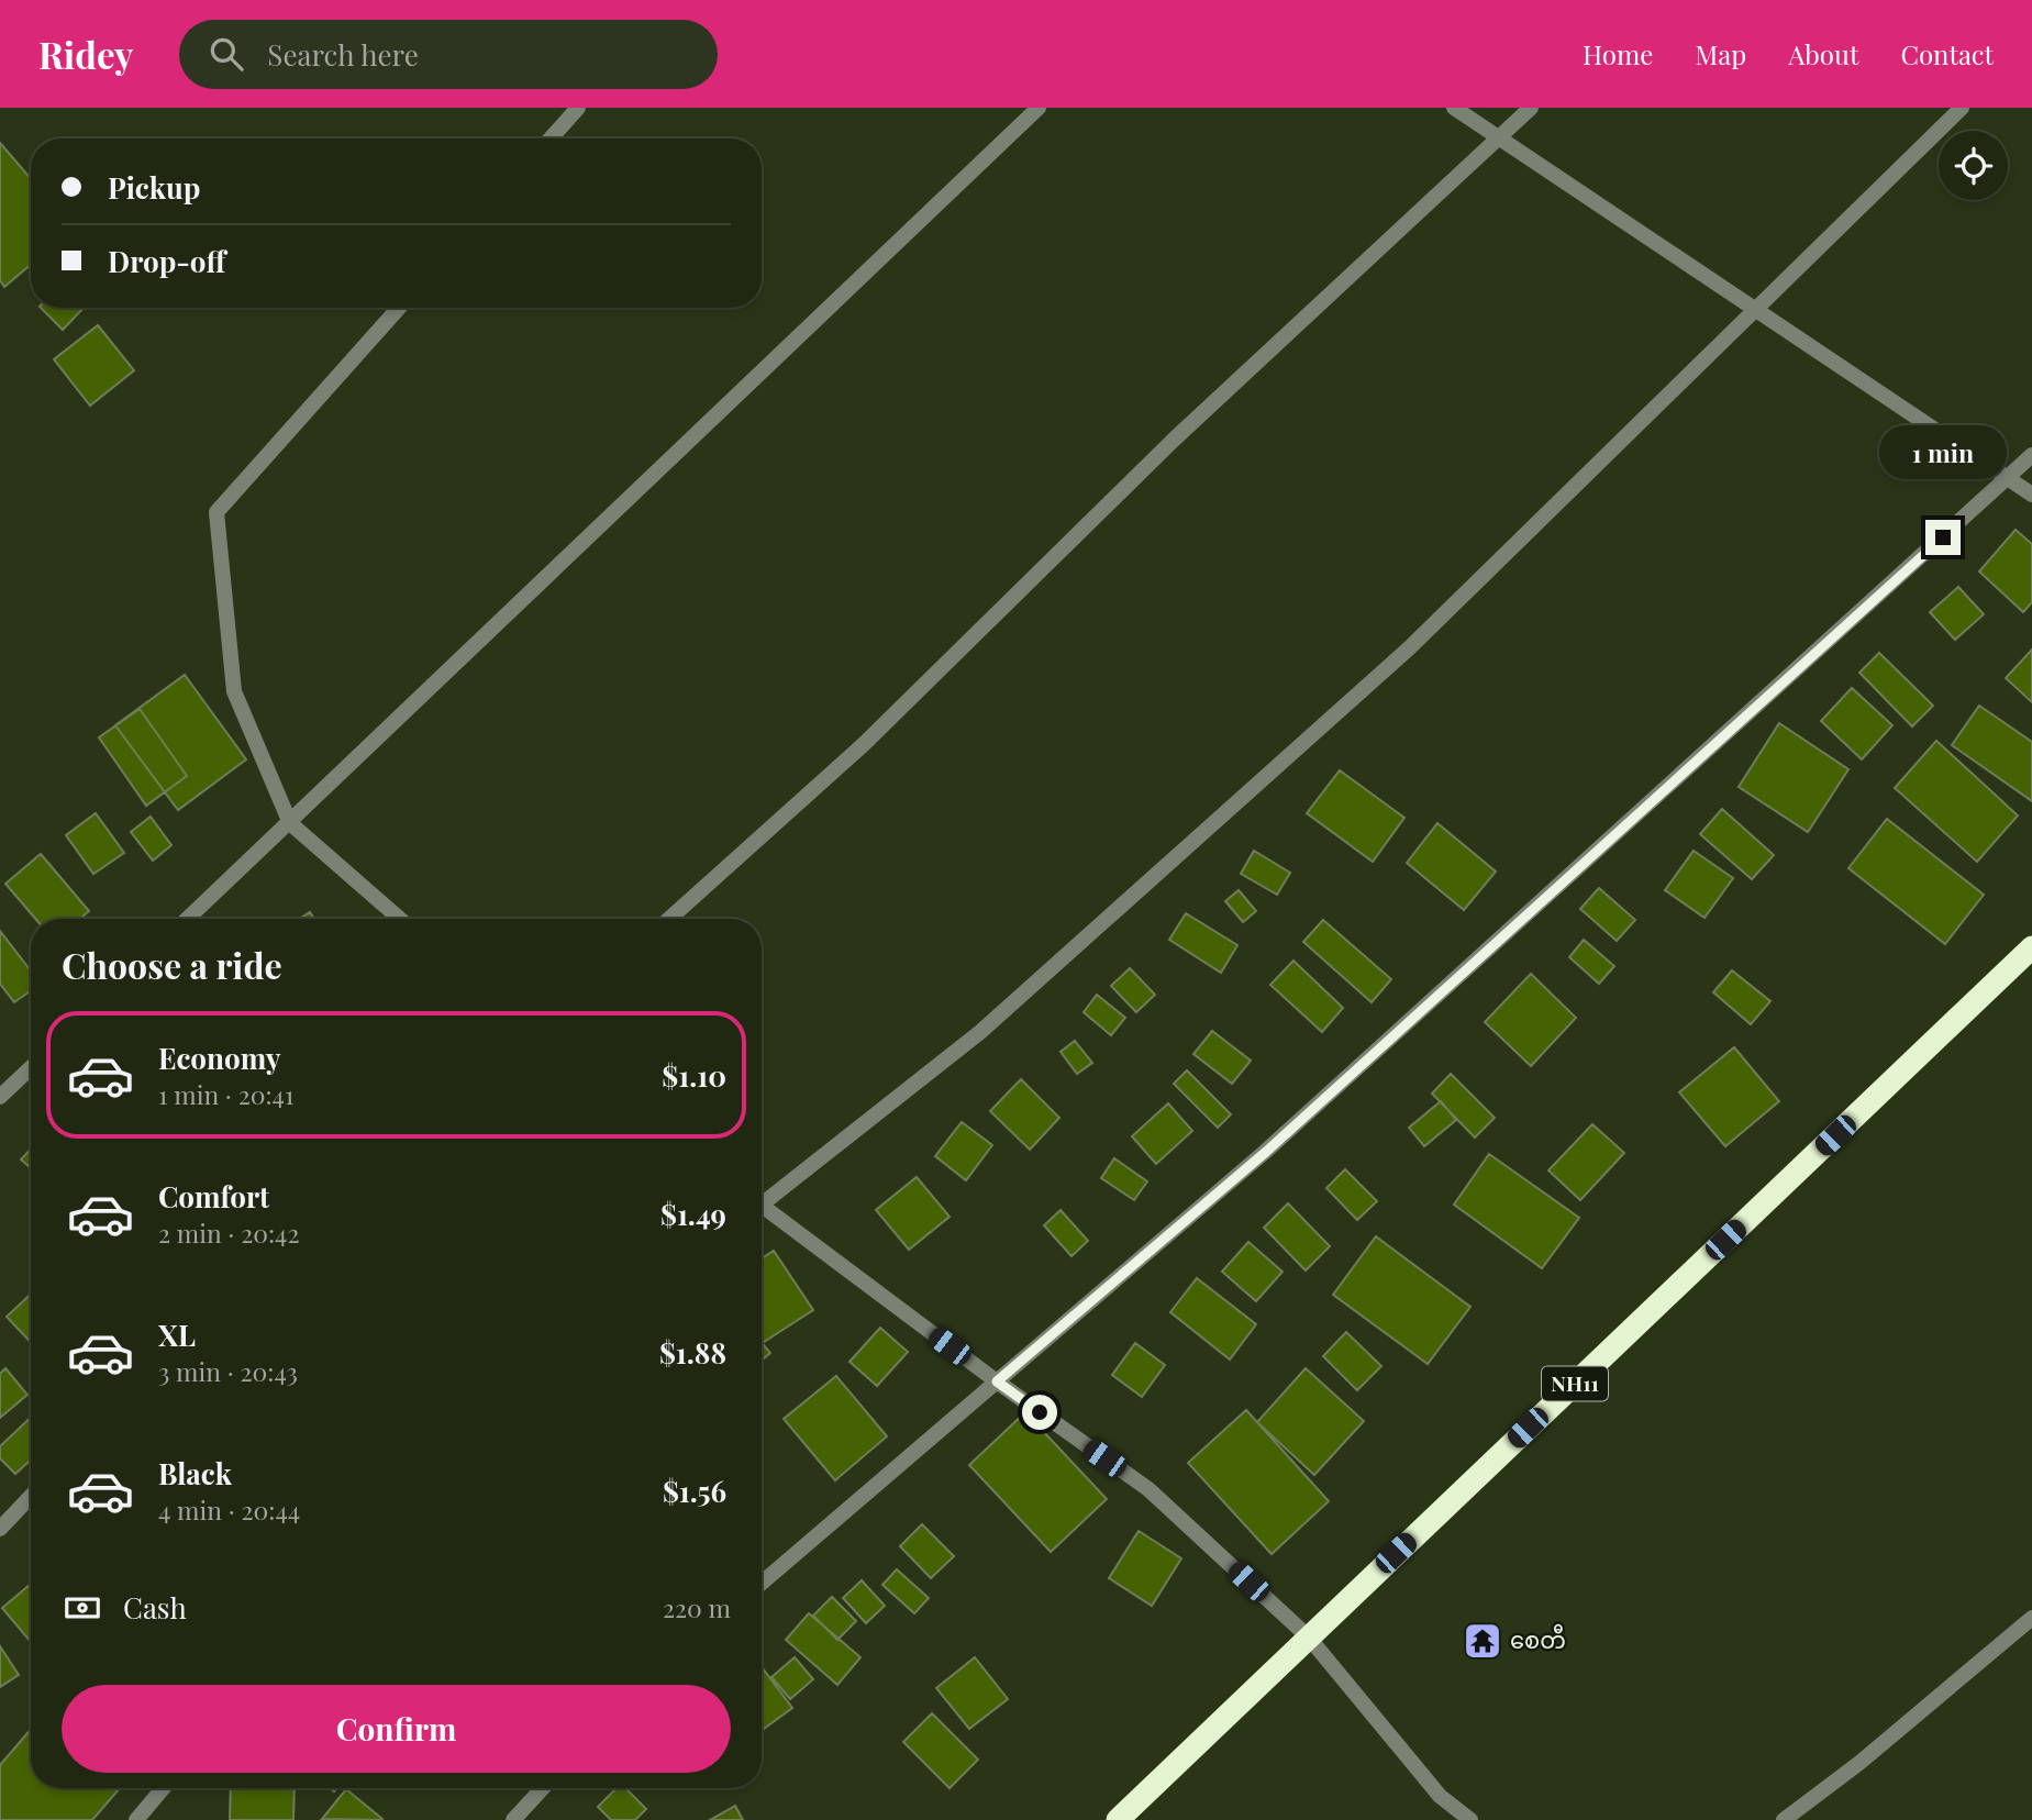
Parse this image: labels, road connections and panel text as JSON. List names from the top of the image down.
{
  "streets": {
    "highway": ["NH11"]
  },
  "places": {
    "temple": ["စေတီ"]
  },
  "page": {
    "header": "Ridey",
    "search": "Search here",
    "nav": [
      "Home",
      "Map",
      "About",
      "Contact"
    ],
    "banner": ["Pickup", "Drop-off"],
    "bubble": "1 min",
    "heading": "Choose a ride",
    "list": [
      {
        "name": "Economy",
        "note": "1 min · 20:41",
        "value": "$1.10"
      },
      {
        "name": "Comfort",
        "note": "2 min · 20:42",
        "value": "$1.49"
      },
      {
        "name": "XL",
        "note": "3 min · 20:43",
        "value": "$1.88"
      },
      {
        "name": "Black",
        "note": "4 min · 20:44",
        "value": "$1.56"
      }
    ],
    "pay": ["Cash", "220 m"],
    "buttons": "Confirm"
  }
}
